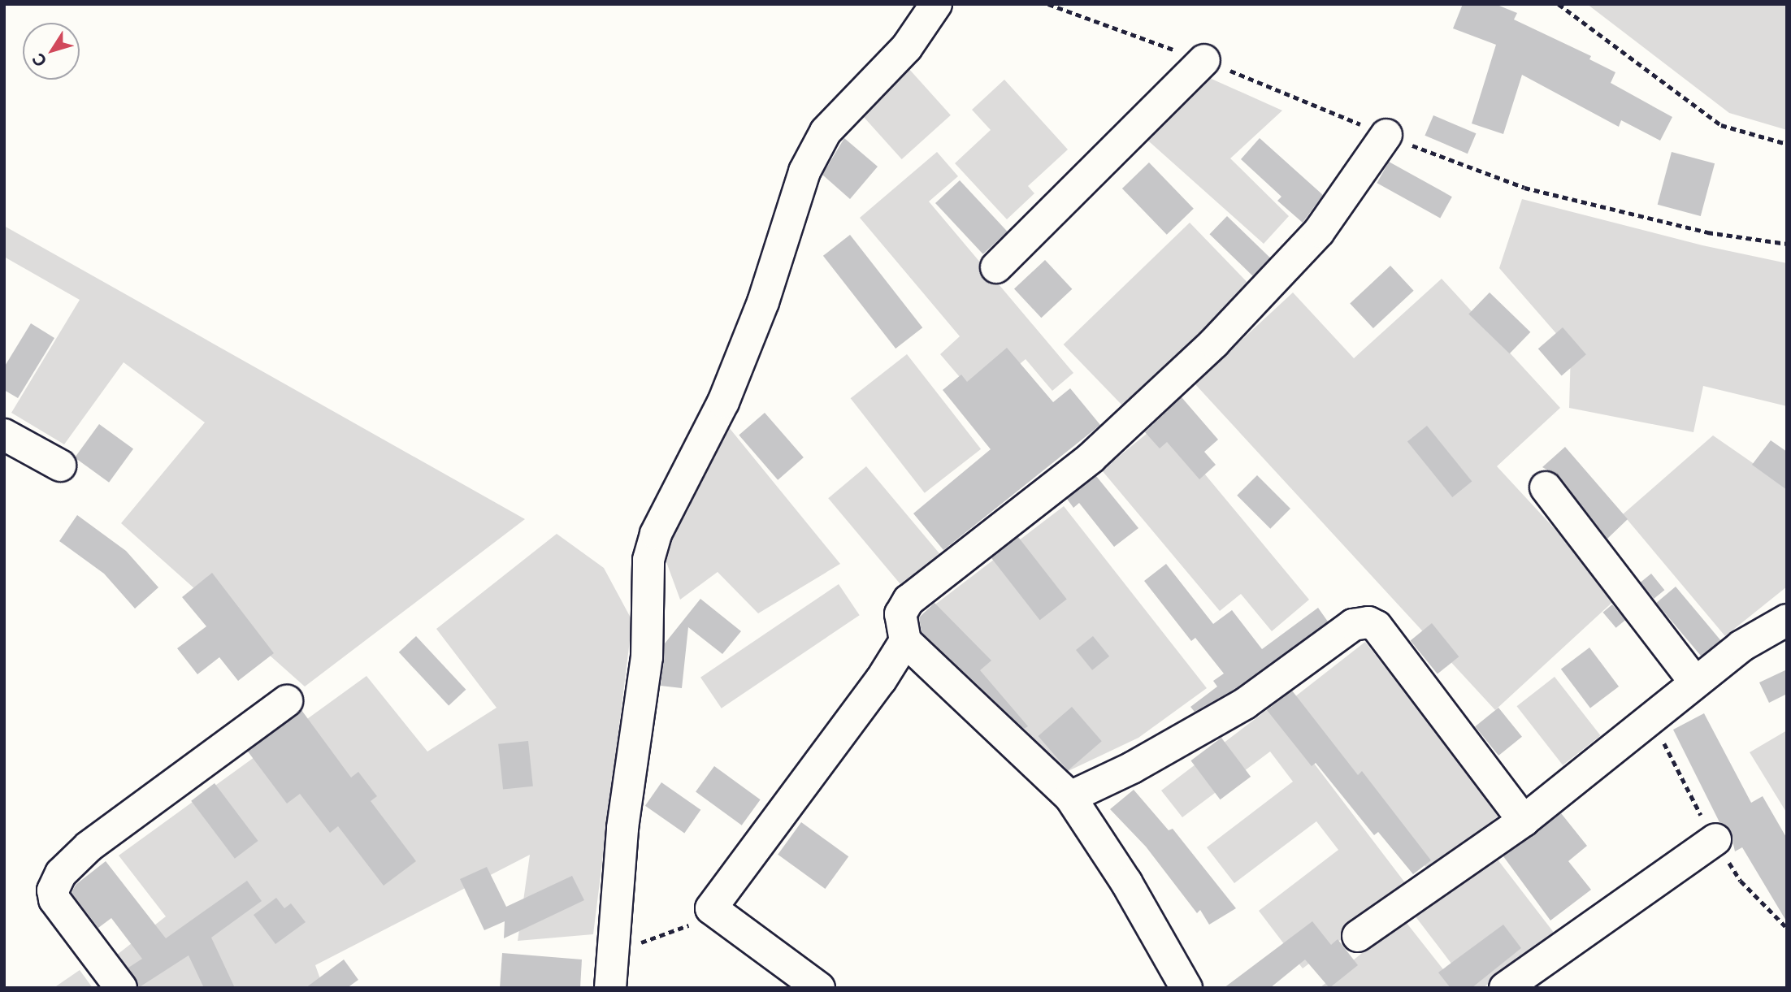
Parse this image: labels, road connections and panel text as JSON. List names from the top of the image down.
{
  "north": "bottom left"
}
